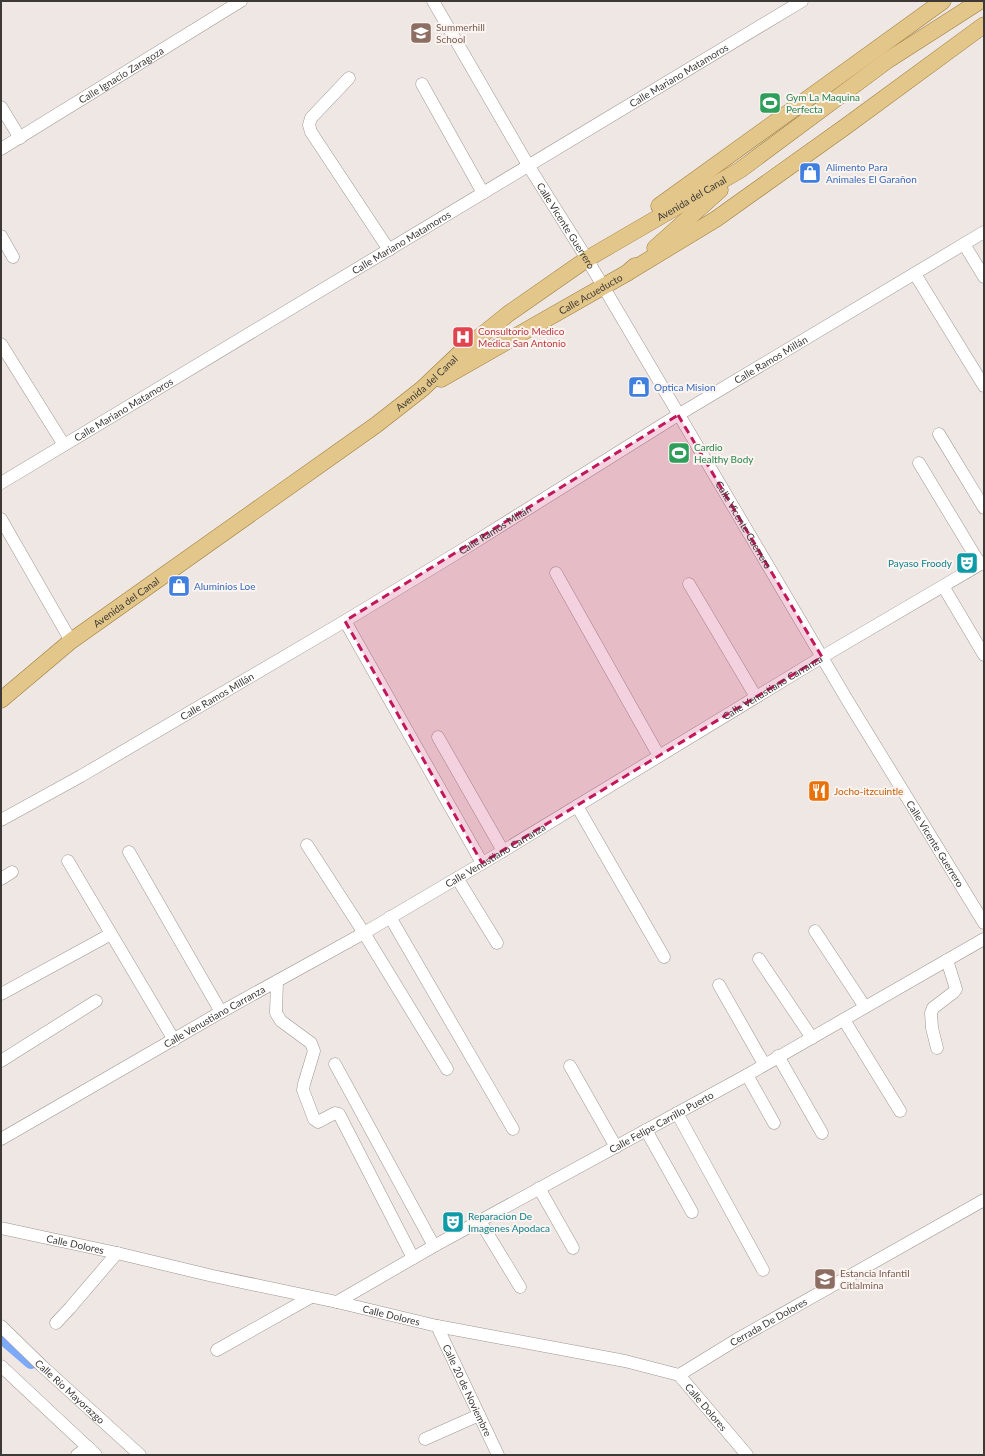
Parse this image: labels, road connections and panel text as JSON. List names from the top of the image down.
{
  "streets": {
    "main road": ["Avenida del Canal", "Calle Acueducto"],
    "street": [
      "Calle Ignacio Zaragoza",
      "Calle Mariano Matamoros",
      "Calle Vicente Guerrero",
      "Calle Ramos Millán",
      "Calle Venustiano Carranza",
      "Calle Felipe Carrillo Puerto",
      "Calle Dolores",
      "Cerrada De Dolores",
      "Calle 20 de Noviembre",
      "Calle Río Mayorazgo"
    ]
  },
  "crossings": [
    ["Calle Mariano Matamoros", "Calle Vicente Guerrero"],
    ["Avenida del Canal", "Calle Vicente Guerrero"],
    ["Avenida del Canal", "Calle Acueducto"],
    ["Calle Vicente Guerrero", "Calle Acueducto"],
    ["Calle Vicente Guerrero", "Calle Ramos Millán"],
    ["Calle Vicente Guerrero", "Calle Venustiano Carranza"],
    ["Calle Felipe Carrillo Puerto", "Calle Dolores"],
    ["Calle Dolores", "Cerrada De Dolores"],
    ["Calle Dolores", "Calle 20 de Noviembre"]
  ],
  "places": {
    "school or university": ["Summerhill School", "Estancia Infantil Citlalmina"],
    "sports": ["Gym La Maquina Perfecta", "Cardio Healthy Body"],
    "shop": ["Alimento Para Animales El Garañon", "Optica Mision", "Aluminios Loe"],
    "hospital": ["Consultorio Medico Medica San Antonio"],
    "theatre": ["Payaso Froody", "Reparacion De Imagenes Apodaca"],
    "restaurant": ["Jocho-itzcuintle"]
  }
}
